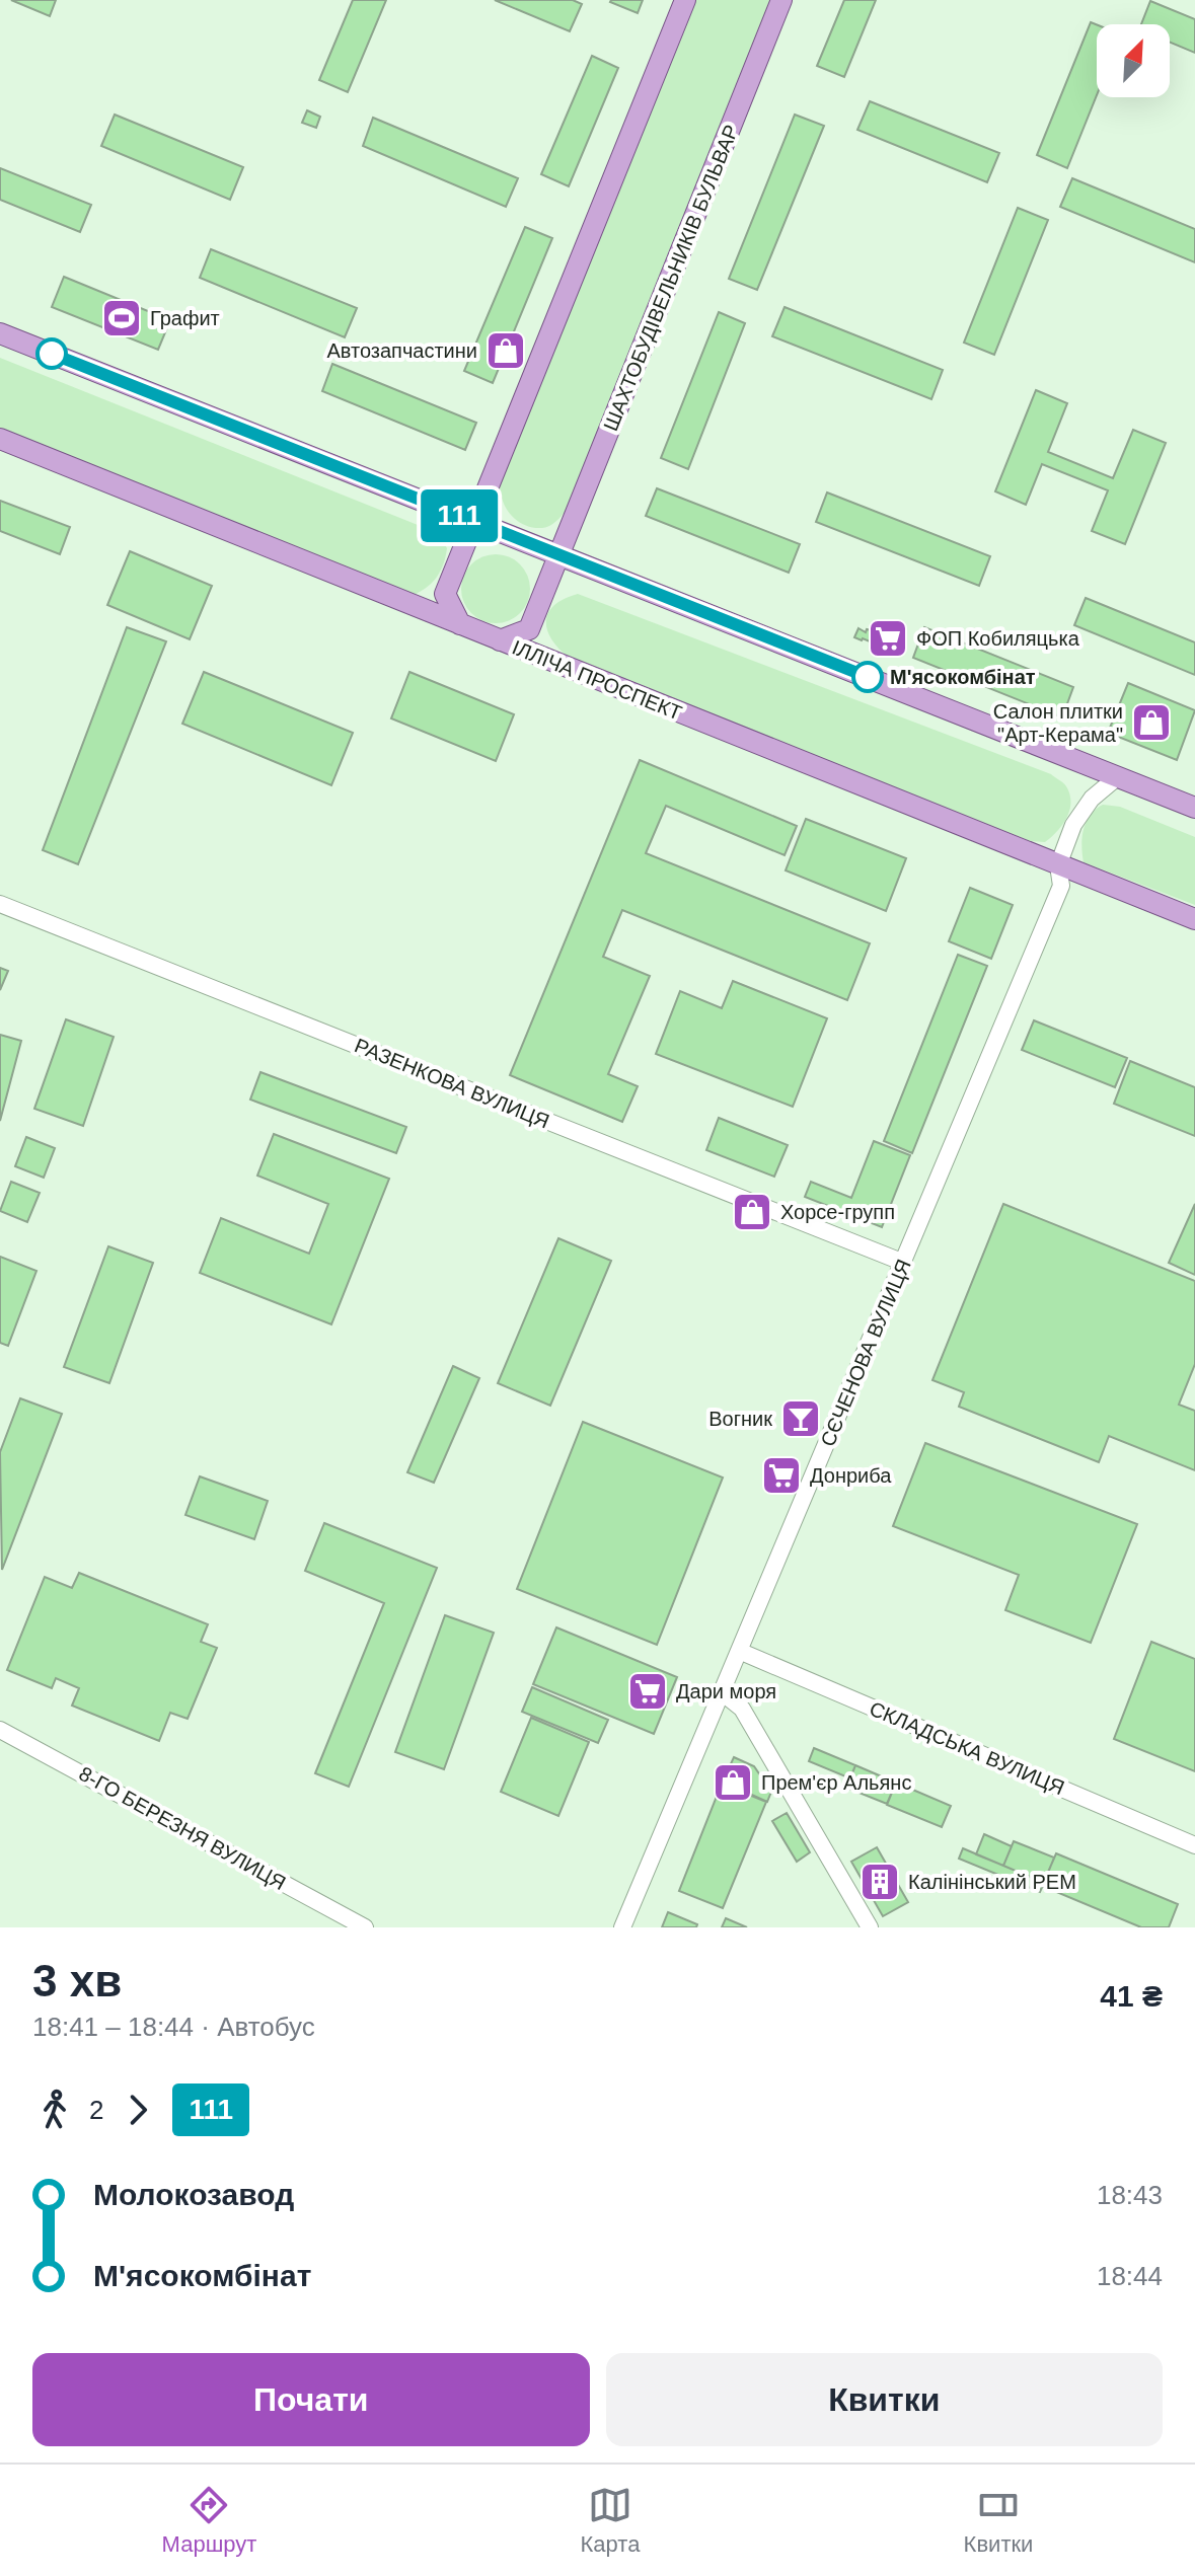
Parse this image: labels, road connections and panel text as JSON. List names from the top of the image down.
{
  "streets": {
    "main road": ["ШАХТОБУДІВЕЛЬНИКІВ БУЛЬВАР", "ІЛЛІЧА ПРОСПЕКТ"],
    "street": [
      "РАЗЕНКОВА ВУЛИЦЯ",
      "СЄЧЕНОВА ВУЛИЦЯ",
      "СКЛАДСЬКА ВУЛИЦЯ",
      "8-ГО БЕРЕЗНЯ ВУЛИЦЯ"
    ]
  },
  "crossings": [
    ["ШАХТОБУДІВЕЛЬНИКІВ БУЛЬВАР", "ІЛЛІЧА ПРОСПЕКТ"],
    ["ІЛЛІЧА ПРОСПЕКТ", "СЄЧЕНОВА ВУЛИЦЯ"],
    ["РАЗЕНКОВА ВУЛИЦЯ", "СЄЧЕНОВА ВУЛИЦЯ"],
    ["СЄЧЕНОВА ВУЛИЦЯ", "СКЛАДСЬКА ВУЛИЦЯ"]
  ],
  "places": {
    "sports": ["Графит"],
    "shop": [
      "Автозапчастини",
      "Салон плитки \"Арт-Керама\"",
      "Хорсе-групп",
      "Прем'єр Альянс"
    ],
    "supermarket": ["ФОП Кобиляцька", "Донриба", "Дари моря"],
    "other": ["М'ясокомбінат"],
    "bar": ["Вогник"],
    "building": ["Калінінський РЕМ"]
  },
  "lines": ["bus line 111"],
  "north": "top right",
  "page": {
    "on_map": "111",
    "heading": ["3 хв", "18:41 – 18:44 · Автобус", "41 ₴"],
    "legs": ["2", "111"],
    "list": [
      {
        "name": "Молокозавод",
        "value": "18:43"
      },
      {
        "name": "М'ясокомбінат",
        "value": "18:44"
      }
    ],
    "buttons": ["Почати", "Квитки"],
    "tabs": ["Маршрут", "Карта", "Квитки"]
  }
}
